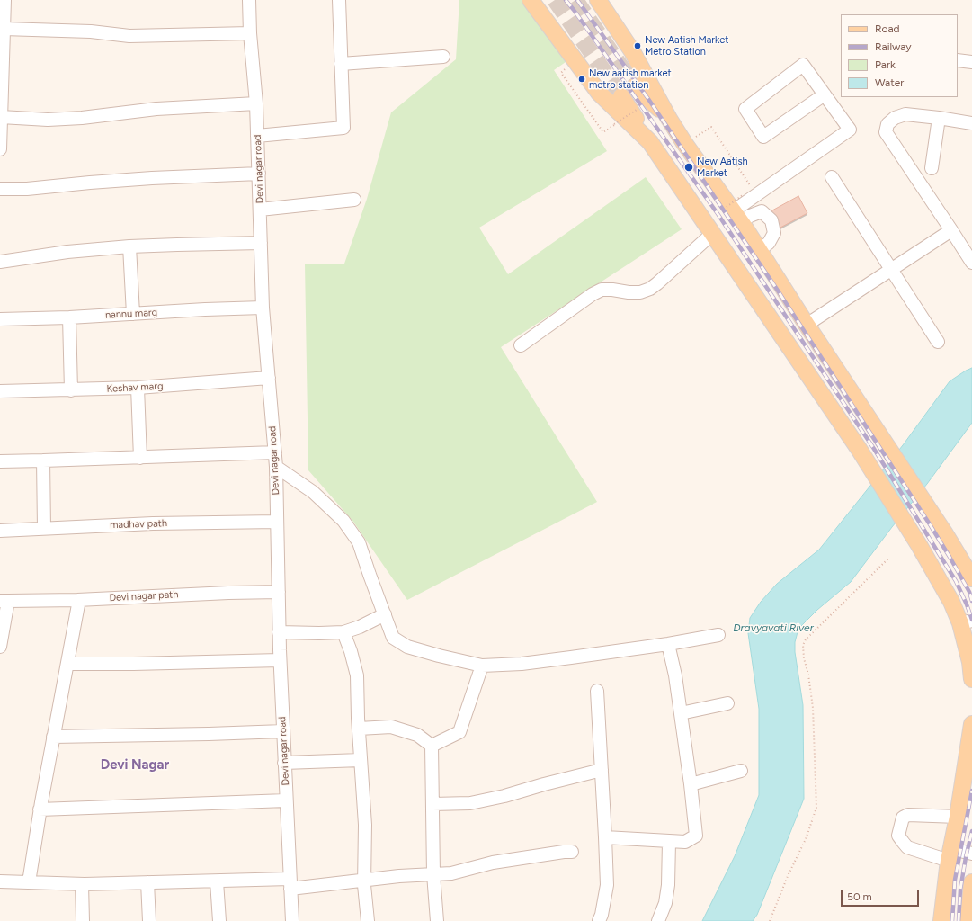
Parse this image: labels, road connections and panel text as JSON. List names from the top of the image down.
{
  "streets": {
    "street": [
      "Devi nagar road",
      "nannu marg",
      "Keshav marg",
      "madhav path",
      "Devi nagar path"
    ]
  },
  "crossings": [
    ["Devi nagar road", "nannu marg"],
    ["Devi nagar road", "Keshav marg"],
    ["Devi nagar road", "madhav path"],
    ["Devi nagar road", "Devi nagar path"]
  ],
  "districts": ["Devi Nagar"],
  "water": ["Dravyavati River"],
  "places": ["New Aatish Market Metro Station", "New aatish market metro station", "New Aatish Market"],
  "legend": [
    "Road",
    "Railway",
    "Park",
    "Water"
  ],
  "scale_bar": "50 m"
}
